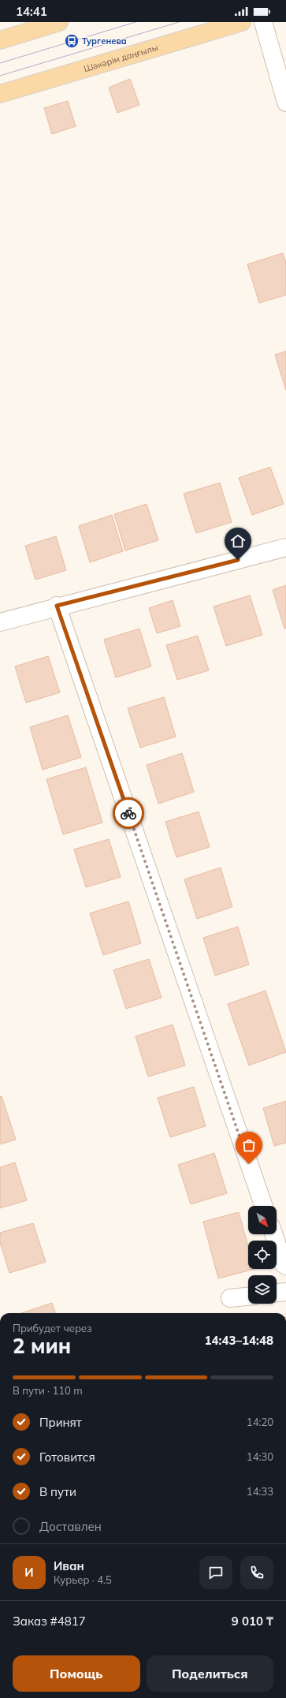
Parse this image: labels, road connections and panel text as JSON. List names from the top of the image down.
{
  "streets": {
    "main road": ["Шәкәрім даңғылы"]
  },
  "places": {
    "bus stop": ["Тургенева"]
  },
  "north": "bottom right",
  "page": {
    "status": "14:41",
    "heading": ["2 мин", "Прибудет через", "14:43–14:48"],
    "panel": [
      "Иван",
      "Курьер · 4.5",
      "Заказ #4817",
      "9 010 ₸"
    ],
    "bar": "В пути · 110 m",
    "list": [
      ["Принят", "14:20"],
      ["Готовится", "14:30"],
      ["В пути", "14:33"],
      "Доставлен"
    ],
    "round": "И",
    "buttons": ["Помощь", "Поделиться"]
  }
}
